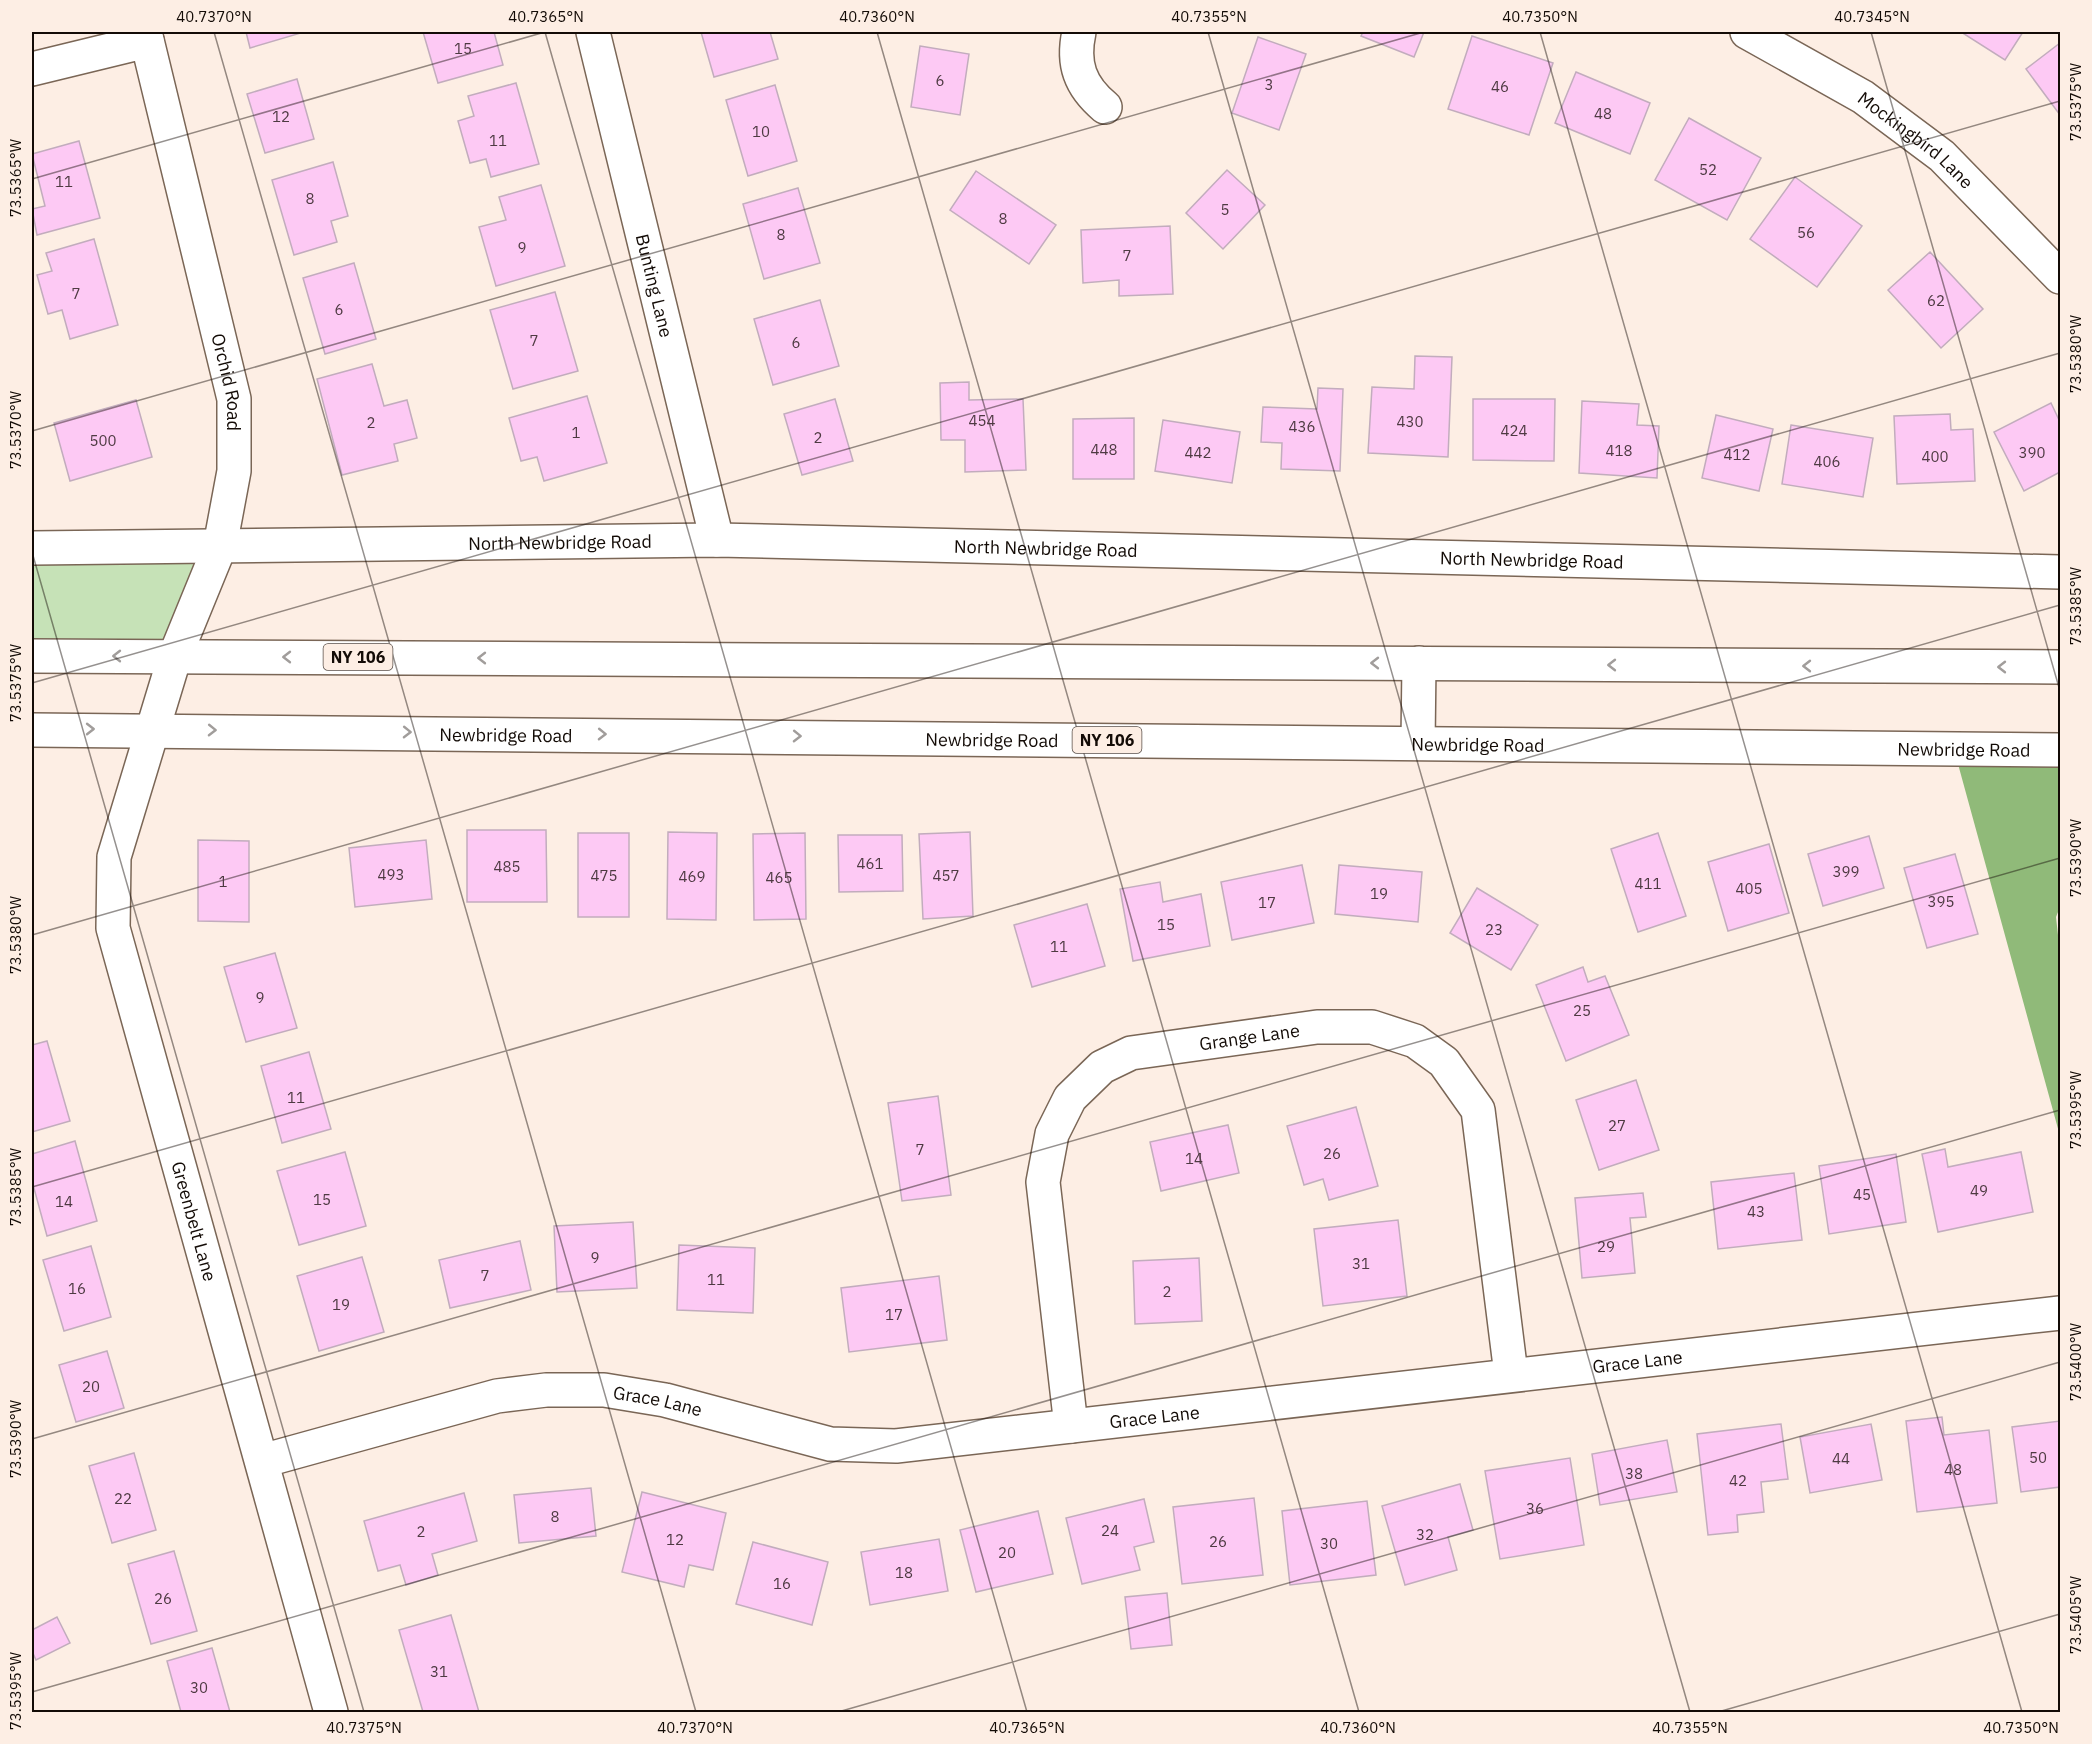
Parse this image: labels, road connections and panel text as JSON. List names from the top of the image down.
{
  "streets": {
    "street": [
      "Mockingbird Lane",
      "Bunting Lane",
      "Orchid Road",
      "North Newbridge Road",
      "NY 106",
      "Newbridge Road",
      "Grange Lane",
      "Greenbelt Lane",
      "Grace Lane"
    ]
  },
  "crossings": [
    ["Bunting Lane", "North Newbridge Road"],
    ["Orchid Road", "North Newbridge Road"],
    ["Orchid Road", "NY 106"],
    ["Orchid Road", "Newbridge Road"],
    ["Orchid Road", "Greenbelt Lane"],
    ["Newbridge Road", "Greenbelt Lane"],
    ["Grange Lane", "Grace Lane"],
    ["Greenbelt Lane", "Grace Lane"]
  ],
  "house_numbers": [
    "15",
    "6",
    "3",
    "46",
    "48",
    "12",
    "10",
    "11",
    "52",
    "11",
    "8",
    "5",
    "8",
    "56",
    "8",
    "9",
    "7",
    "7",
    "62",
    "6",
    "7",
    "6",
    "454",
    "430",
    "2",
    "436",
    "424",
    "1",
    "2",
    "500",
    "448",
    "418",
    "442",
    "390",
    "412",
    "400",
    "406",
    "461",
    "485",
    "399",
    "493",
    "475",
    "457",
    "469",
    "465",
    "1",
    "411",
    "405",
    "19",
    "395",
    "17",
    "15",
    "23",
    "11",
    "9",
    "25",
    "11",
    "27",
    "7",
    "26",
    "14",
    "49",
    "45",
    "15",
    "14",
    "43",
    "29",
    "9",
    "31",
    "7",
    "11",
    "16",
    "2",
    "19",
    "17",
    "20",
    "50",
    "44",
    "48",
    "38",
    "42",
    "22",
    "36",
    "8",
    "24",
    "2",
    "32",
    "12",
    "26",
    "30",
    "20",
    "18",
    "16",
    "26",
    "31",
    "30"
  ],
  "coordinates": [
    "40.7370°N",
    "40.7365°N",
    "40.7360°N",
    "40.7355°N",
    "40.7350°N",
    "40.7345°N",
    "73.5375°W",
    "73.5365°W",
    "73.5380°W",
    "73.5370°W",
    "73.5385°W",
    "73.5390°W",
    "73.5395°W",
    "73.5400°W",
    "73.5405°W",
    "40.7375°N"
  ]
}
